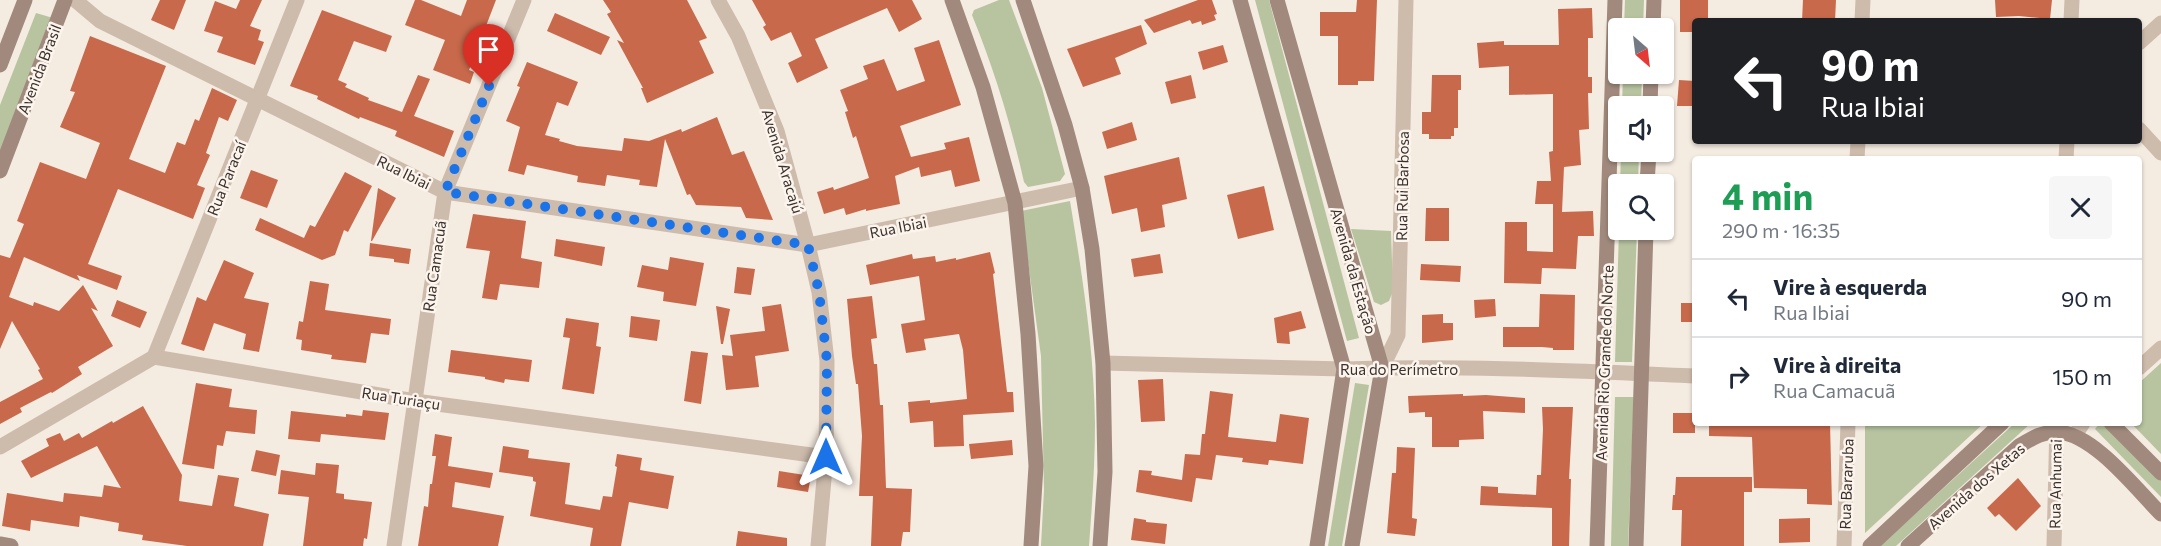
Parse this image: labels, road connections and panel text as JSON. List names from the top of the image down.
{
  "streets": {
    "street": [
      "Avenida Brasil",
      "Avenida Aracajú",
      "Rua Ibiai",
      "Rua Paracaí",
      "Rua Rui Barbosa",
      "Rua Camacuã",
      "Avenida da Estação",
      "Avenida Rio Grande do Norte",
      "Rua do Perímetro",
      "Rua Turiaçu",
      "Rua Bararuba",
      "Rua Anhumai",
      "Avenida dos Xetas"
    ]
  },
  "crossings": [
    ["Avenida Aracajú", "Rua Ibiai"],
    ["Avenida Aracajú", "Rua Turiaçu"],
    ["Rua Ibiai", "Rua Paracaí"],
    ["Rua Ibiai", "Rua Camacuã"],
    ["Rua Paracaí", "Rua Turiaçu"],
    ["Rua Rui Barbosa", "Avenida da Estação"],
    ["Rua Rui Barbosa", "Rua do Perímetro"],
    ["Rua Camacuã", "Rua Turiaçu"],
    ["Avenida da Estação", "Rua do Perímetro"],
    ["Avenida Rio Grande do Norte", "Rua do Perímetro"],
    ["Rua Anhumai", "Avenida dos Xetas"]
  ],
  "north": "bottom right",
  "page": {
    "turn": ["90 m", "Rua Ibiai"],
    "heading": ["4 min", "290 m · 16:35"],
    "list": [
      {
        "name": "Vire à esquerda",
        "note": "Rua Ibiai",
        "value": "90 m"
      },
      {
        "name": "Vire à direita",
        "note": "Rua Camacuã",
        "value": "150 m"
      }
    ]
  }
}
